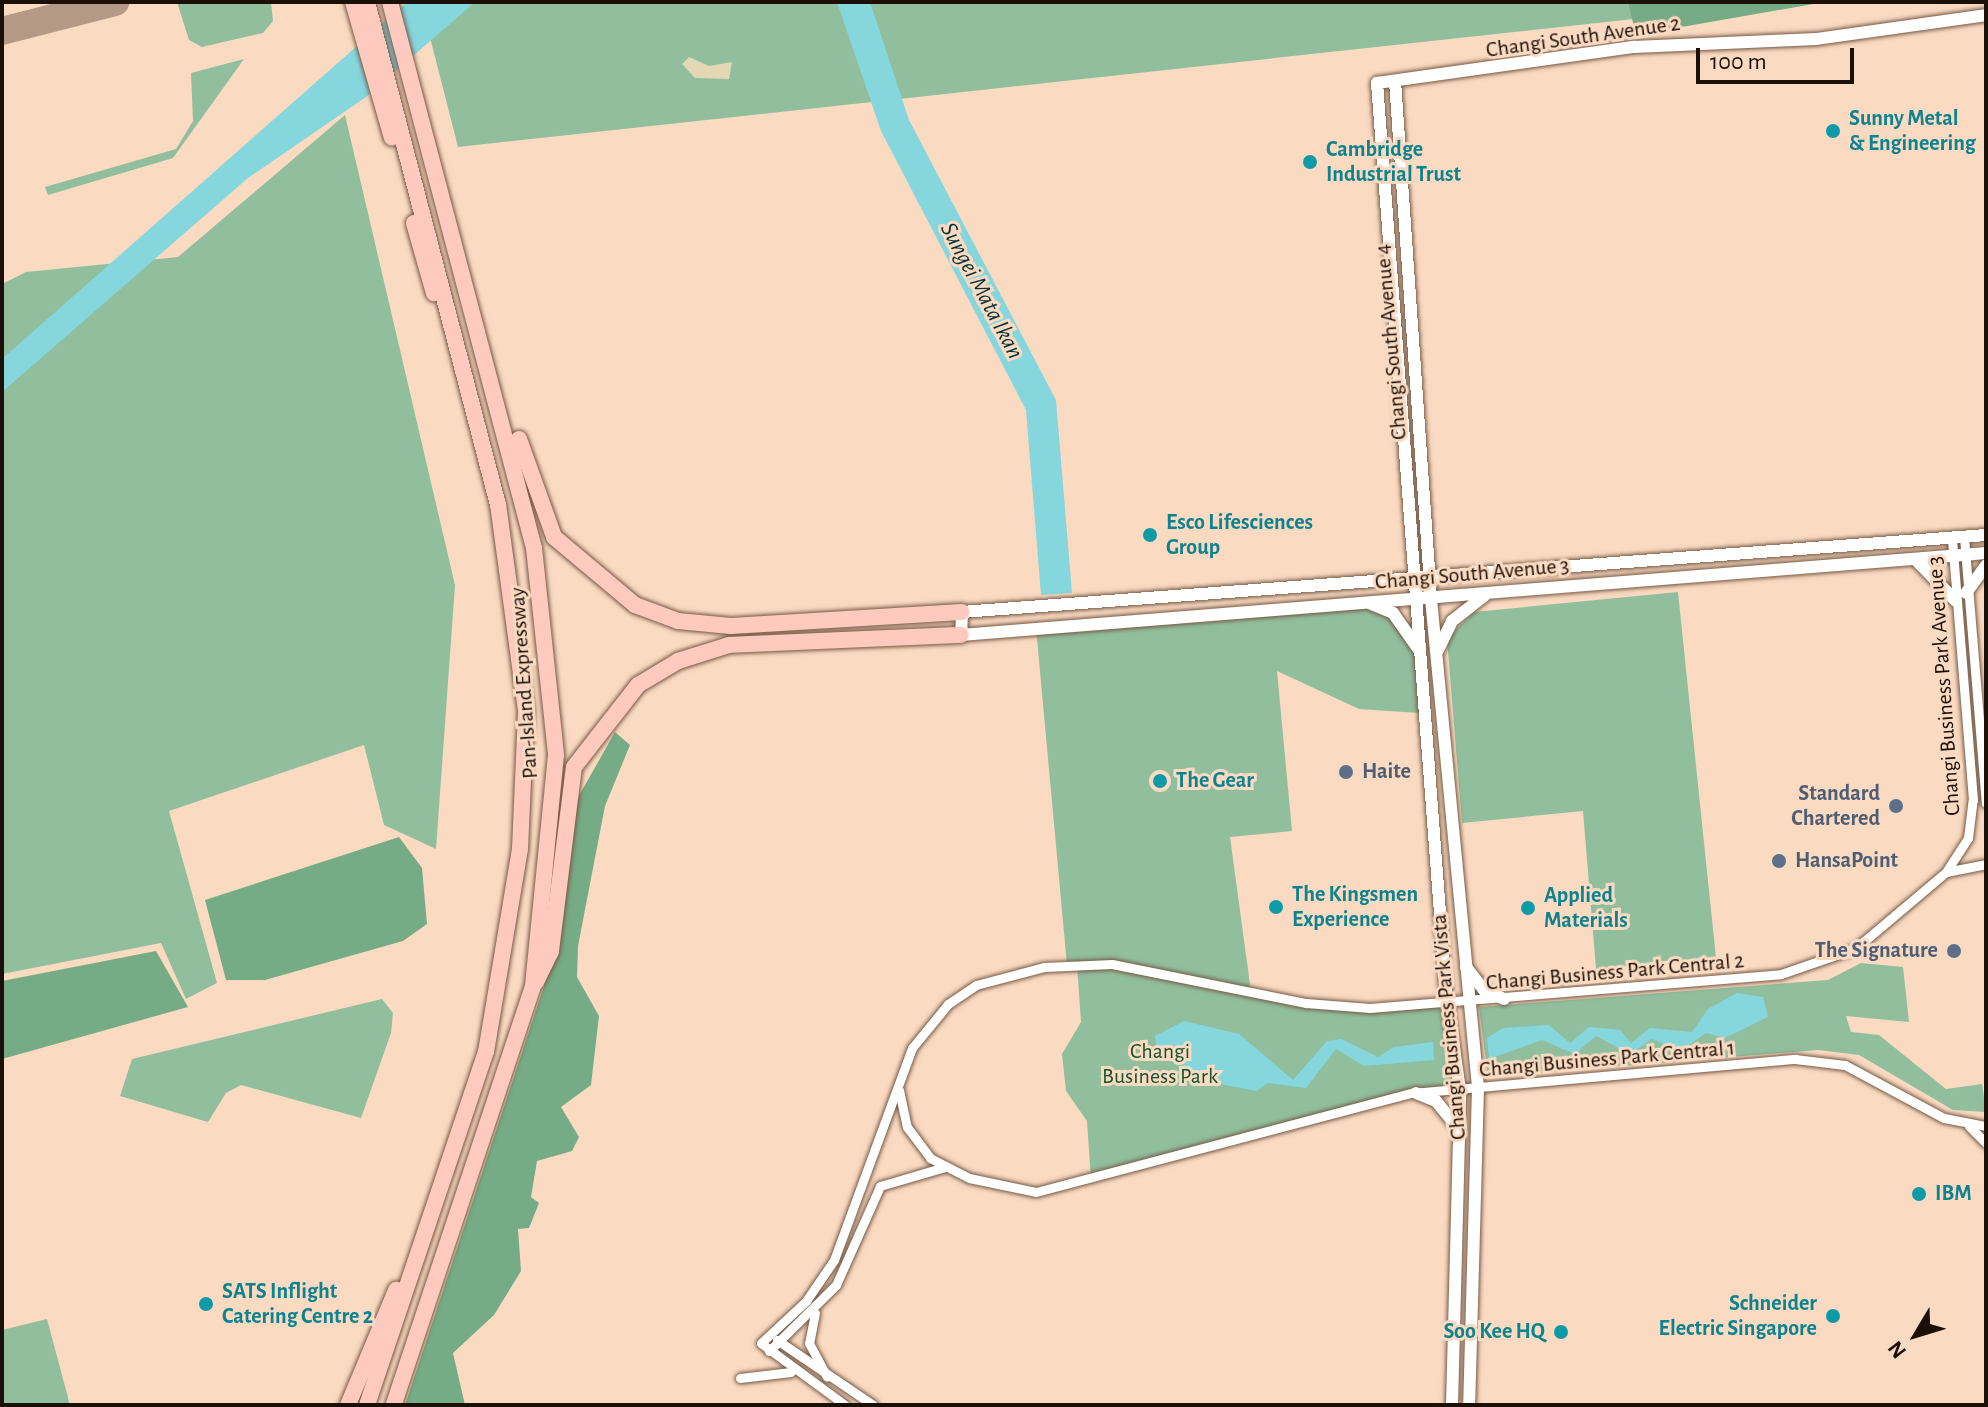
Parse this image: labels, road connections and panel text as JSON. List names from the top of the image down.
{
  "streets": {
    "highway": ["Pan-Island Expressway"],
    "main road": [
      "Changi South Avenue 2",
      "Changi South Avenue 4",
      "Changi South Avenue 3",
      "Changi Business Park Vista"
    ],
    "street": ["Changi Business Park Avenue 3", "Changi Business Park Central 2", "Changi Business Park Central 1"]
  },
  "crossings": [
    ["Changi South Avenue 2", "Changi South Avenue 4"],
    ["Changi South Avenue 4", "Changi South Avenue 3"],
    ["Changi South Avenue 4", "Changi Business Park Vista"],
    ["Changi South Avenue 3", "Changi Business Park Avenue 3"],
    ["Changi South Avenue 3", "Changi Business Park Vista"],
    ["Changi Business Park Avenue 3", "Changi Business Park Central 2"],
    ["Changi Business Park Central 2", "Changi Business Park Vista"],
    ["Changi Business Park Central 2", "Changi Business Park Central 1"],
    ["Changi Business Park Vista", "Changi Business Park Central 1"]
  ],
  "water": ["Sungei Mata Ikan"],
  "parks": ["Changi Business Park"],
  "places": [
    "Sunny Metal & Engineering",
    "Cambridge Industrial Trust",
    "Esco Lifesciences Group",
    "Haite",
    "The Gear",
    "Standard Chartered",
    "HansaPoint",
    "The Kingsmen Experience",
    "Applied Materials",
    "The Signature",
    "IBM",
    "SATS Inflight Catering Centre 2",
    "Schneider Electric Singapore",
    "Soo Kee HQ"
  ],
  "scale_bar": "100 m",
  "north": "bottom left"
}
